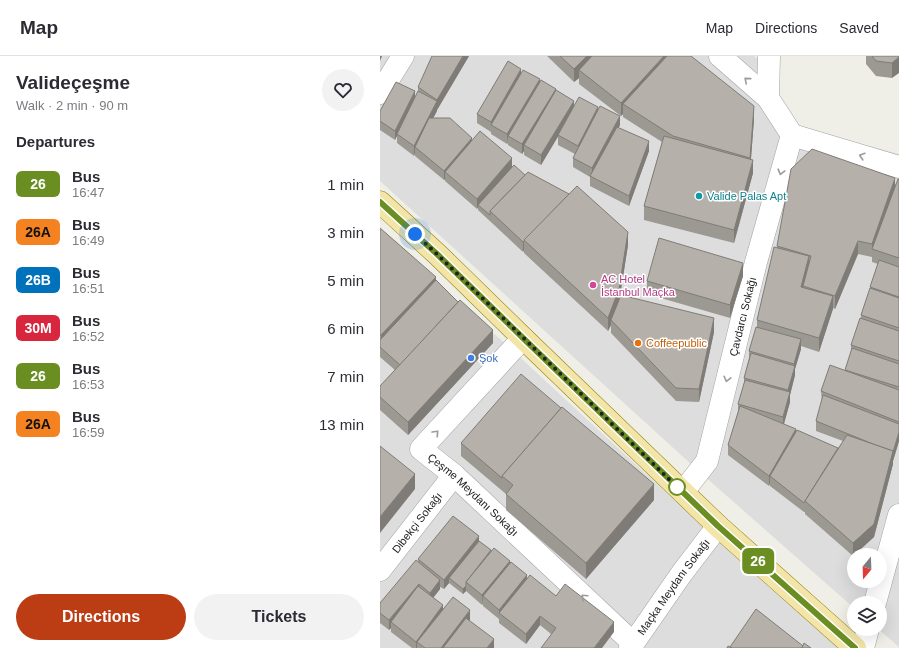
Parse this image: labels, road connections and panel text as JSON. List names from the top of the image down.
{
  "streets": {
    "street": [
      "Çavdarcı Sokağı",
      "Çeşme Meydanı Sokağı",
      "Dibekçi Sokağı",
      "Maçka Meydanı Sokağı"
    ]
  },
  "crossings": [
    ["Çeşme Meydanı Sokağı", "Dibekçi Sokağı"],
    ["Çeşme Meydanı Sokağı", "Maçka Meydanı Sokağı"]
  ],
  "one_way": ["Çavdarcı Sokağı"],
  "places": [
    "Valide Palas Apt",
    "AC Hotel İstanbul Maçka",
    "Coffeepublic",
    "Şok"
  ],
  "lines": ["bus line 26"],
  "north": "bottom",
  "page": {
    "header": "Map",
    "nav": ["Map", "Directions", "Saved"],
    "heading": [
      ["Valideçeşme", "Walk · 2 min · 90 m"],
      "Departures"
    ],
    "on_map": "26",
    "list": [
      {
        "mark": "26",
        "name": "Bus",
        "note": "16:47",
        "value": "1 min"
      },
      {
        "mark": "26A",
        "name": "Bus",
        "note": "16:49",
        "value": "3 min"
      },
      {
        "mark": "26B",
        "name": "Bus",
        "note": "16:51",
        "value": "5 min"
      },
      {
        "mark": "30M",
        "name": "Bus",
        "note": "16:52",
        "value": "6 min"
      },
      {
        "mark": "26",
        "name": "Bus",
        "note": "16:53",
        "value": "7 min"
      },
      {
        "mark": "26A",
        "name": "Bus",
        "note": "16:59",
        "value": "13 min"
      }
    ],
    "buttons": ["Directions", "Tickets"]
  }
}
